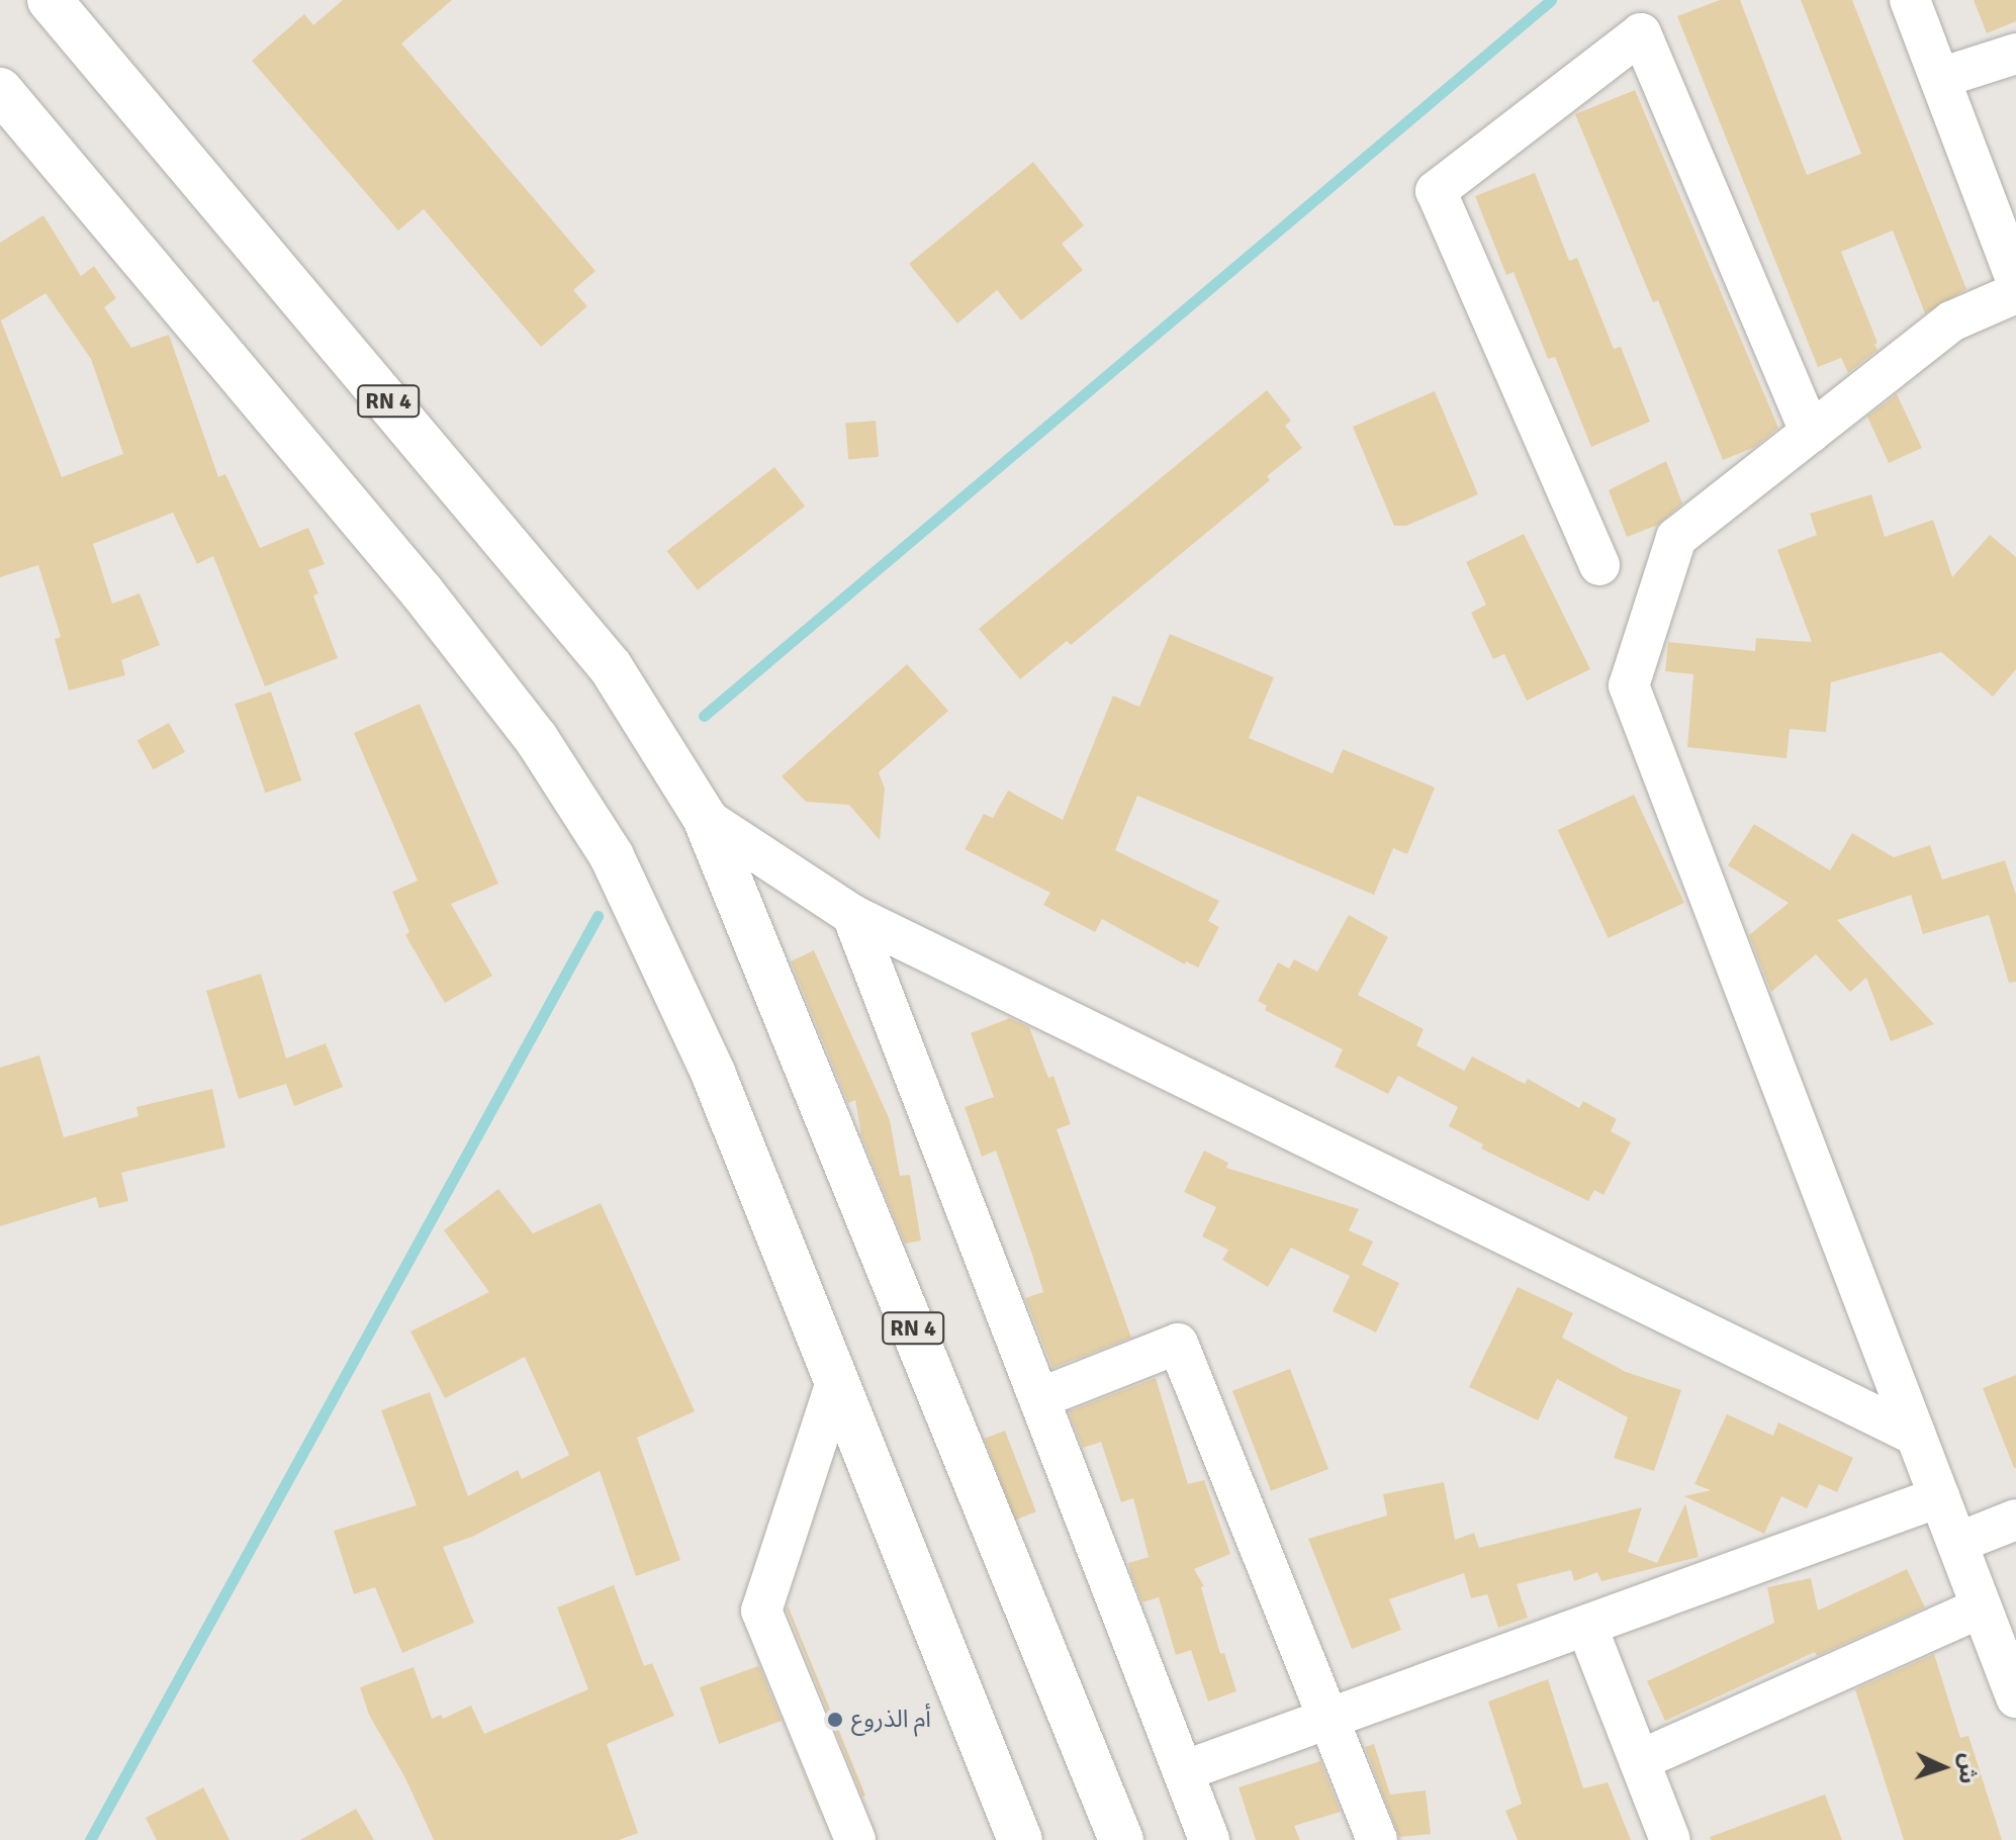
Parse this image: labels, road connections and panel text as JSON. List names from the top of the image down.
{
  "streets": {
    "highway": ["RN 4"]
  },
  "places": ["أم الذروع"],
  "north": "right"
}
